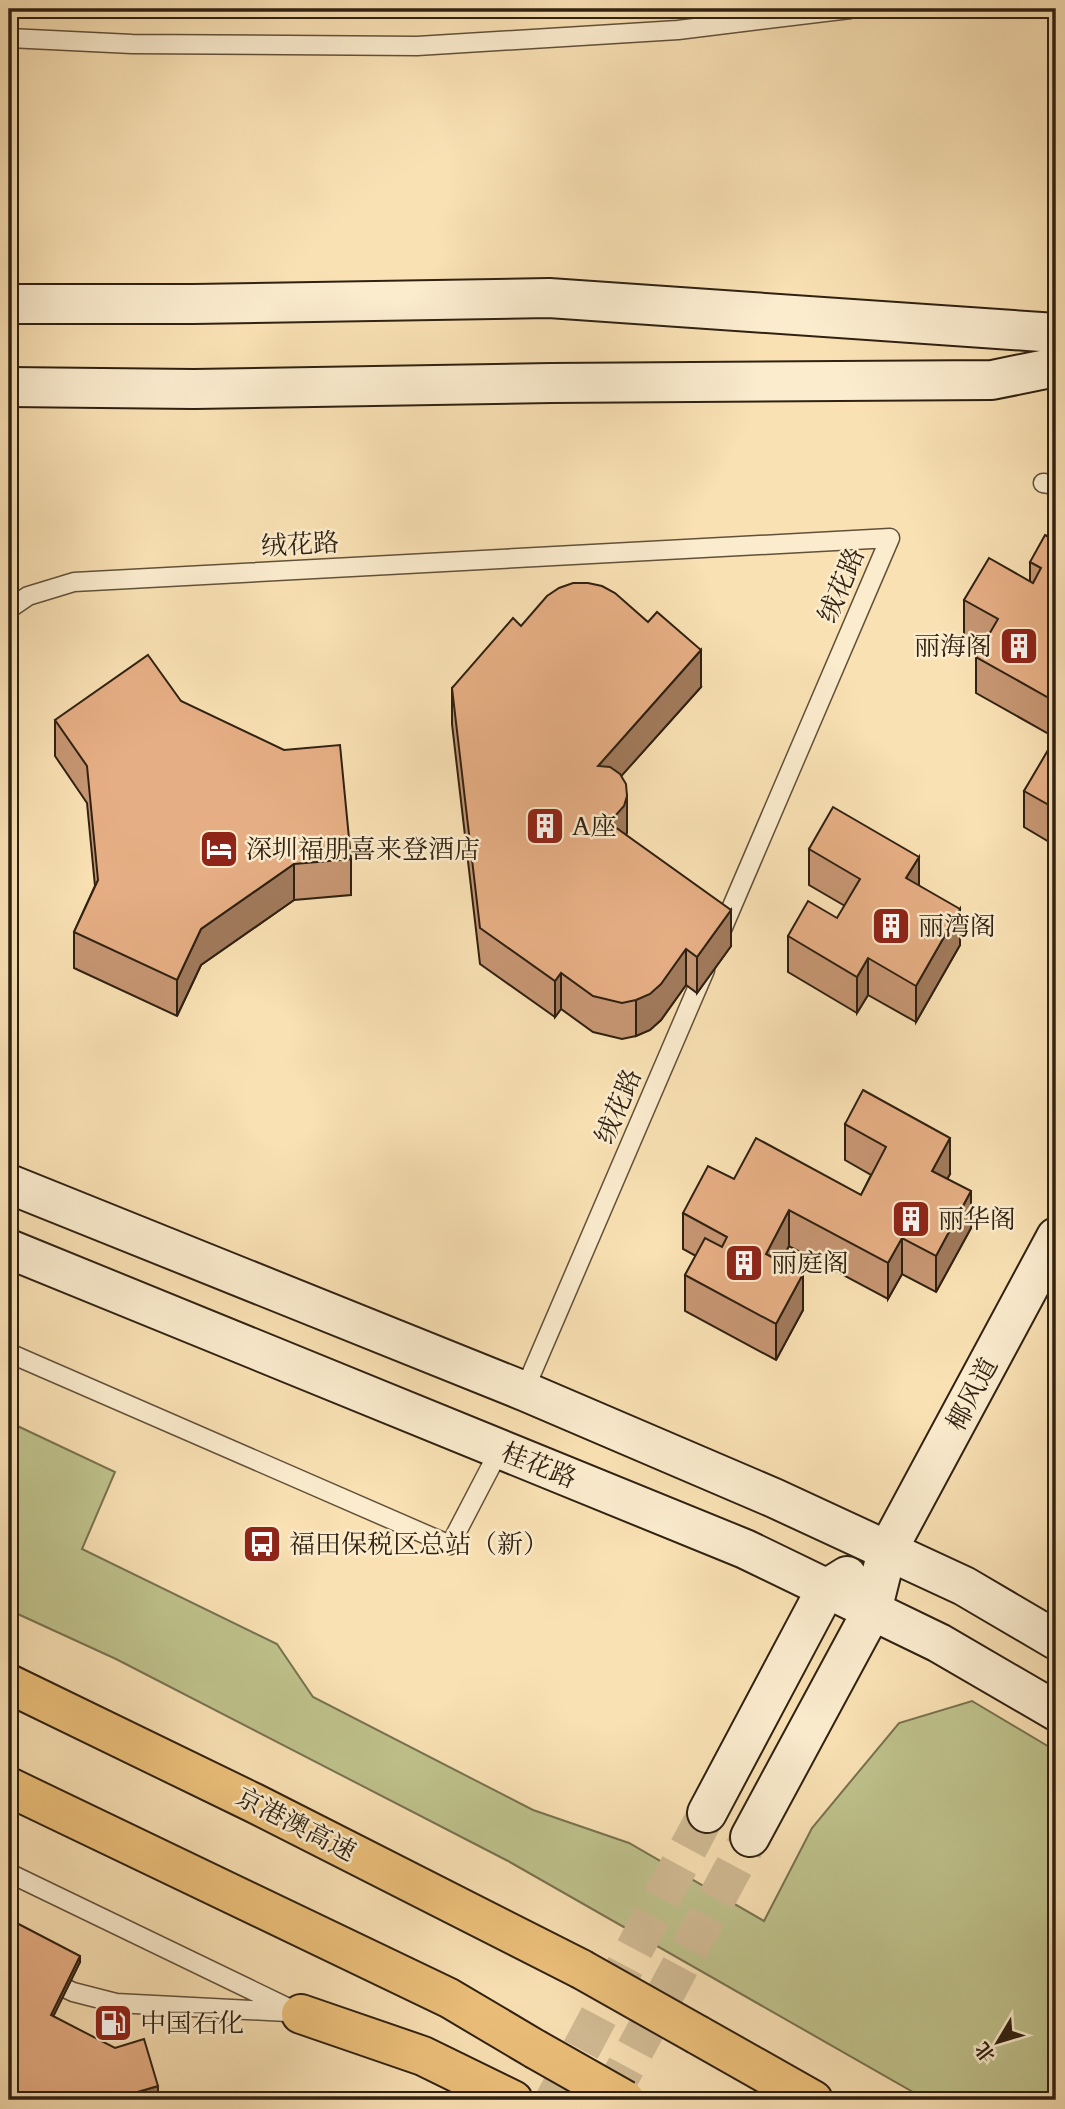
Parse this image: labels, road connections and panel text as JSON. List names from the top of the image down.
{
  "streets": {
    "highway": ["京港澳高速"],
    "main road": ["椰风道", "桂花路"],
    "lane": ["绒花路"]
  },
  "crossings": [
    ["椰风道", "桂花路"]
  ],
  "places": {
    "building": [
      "丽海阁",
      "A座",
      "丽湾阁",
      "丽华阁",
      "丽庭阁"
    ],
    "hotel": ["深圳福朋喜来登酒店"],
    "bus stop": ["福田保税区总站（新）"],
    "fuel station": ["中国石化"]
  },
  "north": "bottom left"
}
